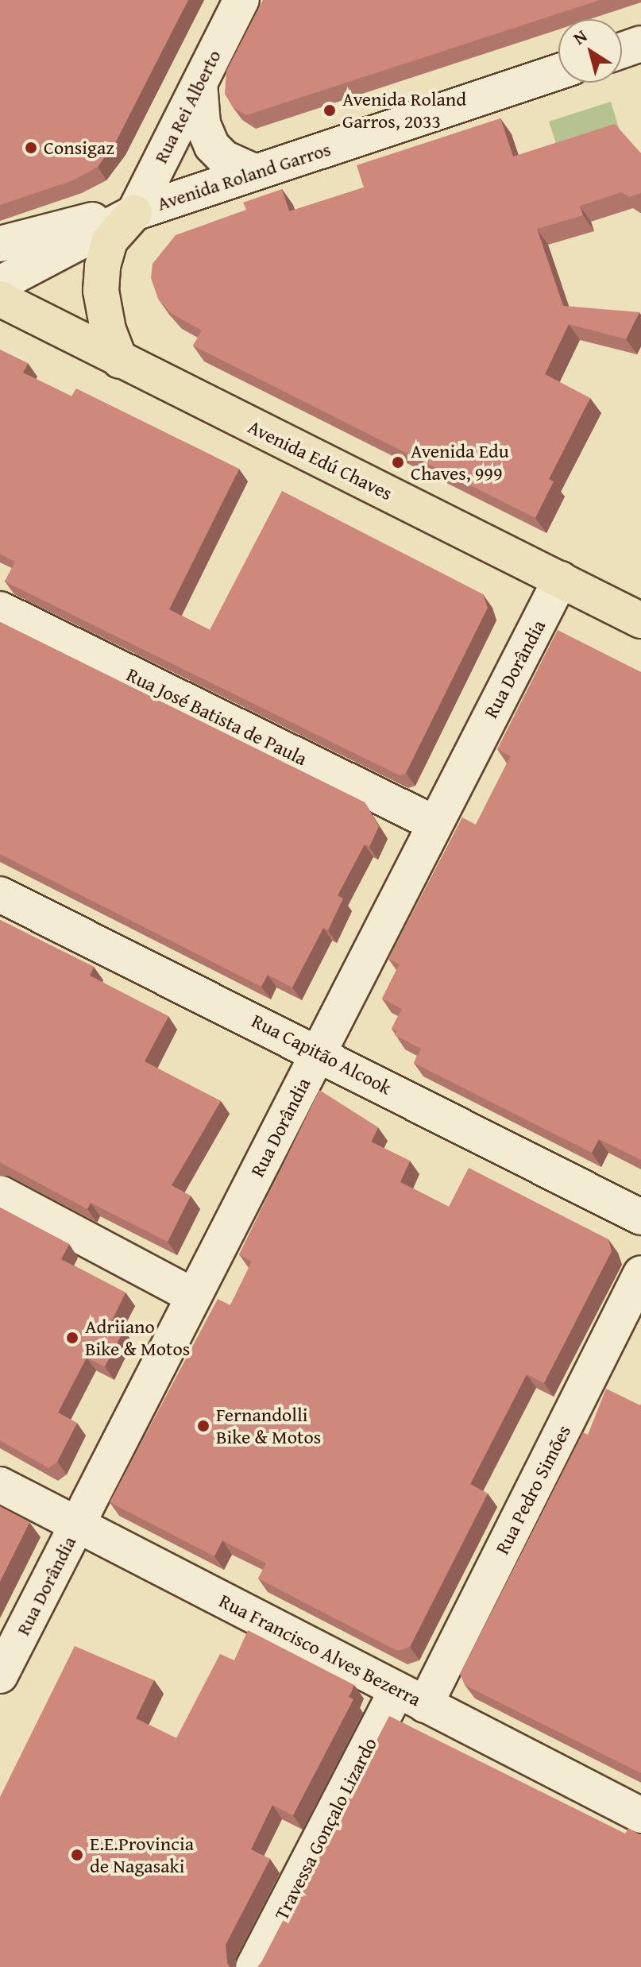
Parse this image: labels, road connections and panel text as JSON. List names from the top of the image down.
{
  "streets": {
    "main road": ["Avenida Edú Chaves"],
    "street": [
      "Rua Rei Alberto",
      "Avenida Roland Garros",
      "Rua Dorândia",
      "Rua José Batista de Paula",
      "Rua Capitão Alcook",
      "Rua Pedro Simões",
      "Rua Francisco Alves Bezerra",
      "Travessa Gonçalo Lizardo"
    ]
  },
  "crossings": [
    ["Rua Rei Alberto", "Avenida Roland Garros"],
    ["Avenida Edú Chaves", "Rua Dorândia"],
    ["Rua Dorândia", "Rua José Batista de Paula"],
    ["Rua Dorândia", "Rua Capitão Alcook"],
    ["Rua Dorândia", "Rua Francisco Alves Bezerra"],
    ["Rua Pedro Simões", "Rua Francisco Alves Bezerra"],
    ["Rua Pedro Simões", "Travessa Gonçalo Lizardo"],
    ["Rua Francisco Alves Bezerra", "Travessa Gonçalo Lizardo"]
  ],
  "places": [
    "Avenida Roland Garros, 2033",
    "Consigaz",
    "Avenida Edu Chaves, 999",
    "Adriiano Bike & Motos",
    "Fernandolli Bike & Motos",
    "E.E.Provincia de Nagasaki"
  ],
  "north": "top left"
}
